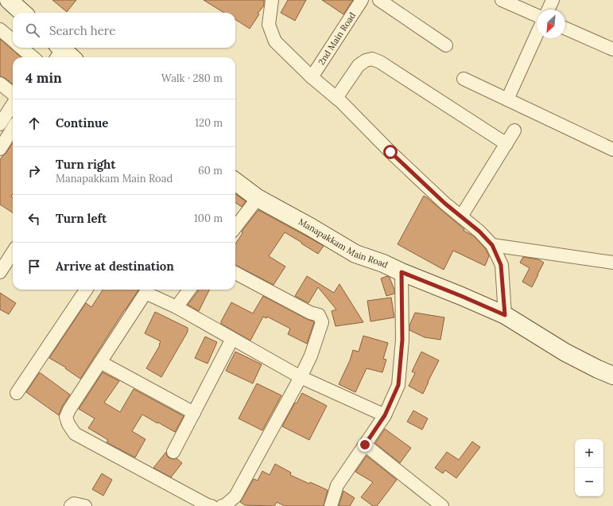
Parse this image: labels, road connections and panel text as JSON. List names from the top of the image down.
{
  "streets": {
    "main road": ["Manapakkam Main Road"],
    "street": ["2nd Main Road"]
  },
  "north": "bottom left",
  "page": {
    "search": "Search here",
    "heading": ["4 min", "Walk · 280 m"],
    "list": [
      ["Continue", "120 m"],
      ["Turn right", "Manapakkam Main Road", "60 m"],
      ["Turn left", "100 m"],
      "Arrive at destination"
    ],
    "map_buttons": ["+", "−"]
  }
}
